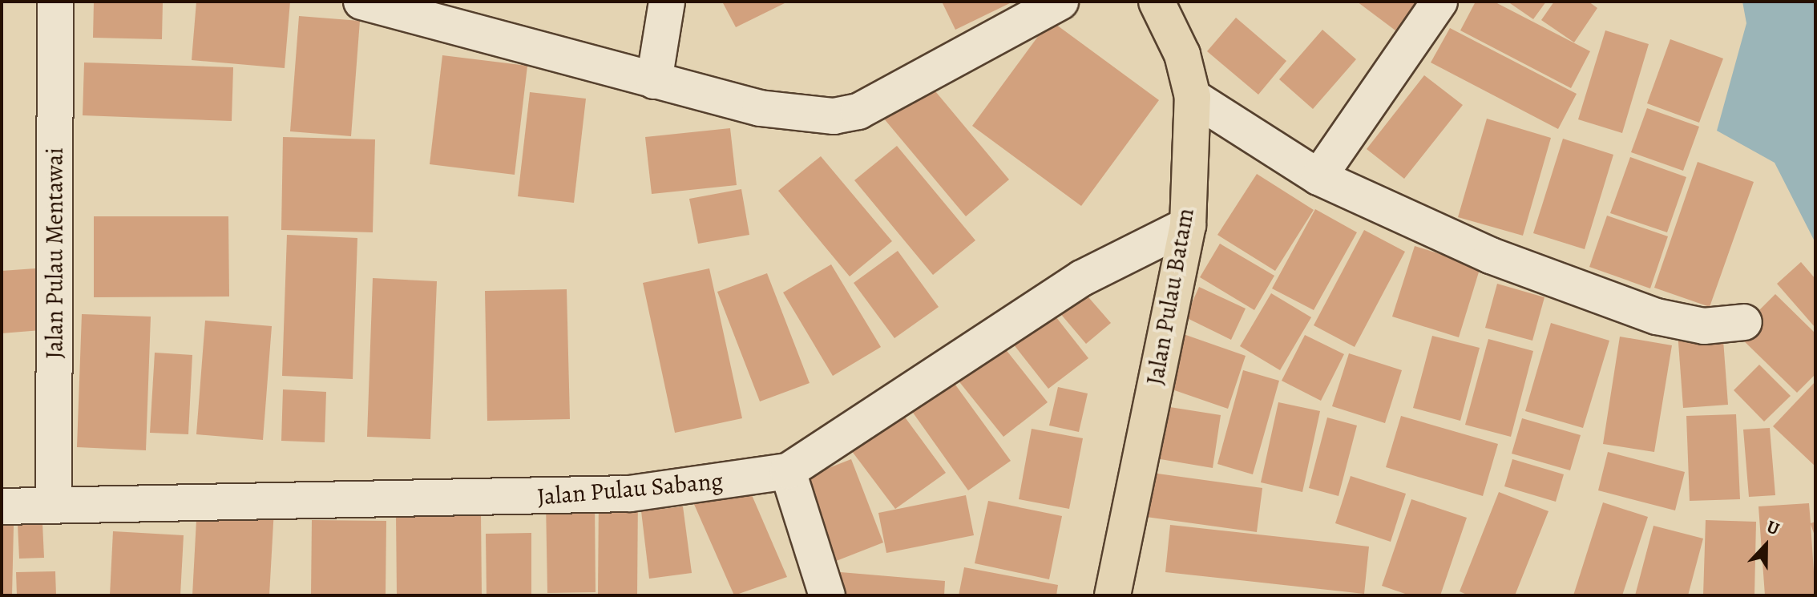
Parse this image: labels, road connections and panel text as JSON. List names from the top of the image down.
{
  "streets": {
    "highway": ["Jalan Pulau Batam"],
    "street": ["Jalan Pulau Mentawai", "Jalan Pulau Sabang"]
  },
  "crossings": [
    ["Jalan Pulau Mentawai", "Jalan Pulau Sabang"],
    ["Jalan Pulau Batam", "Jalan Pulau Sabang"]
  ],
  "north": "top"
}
